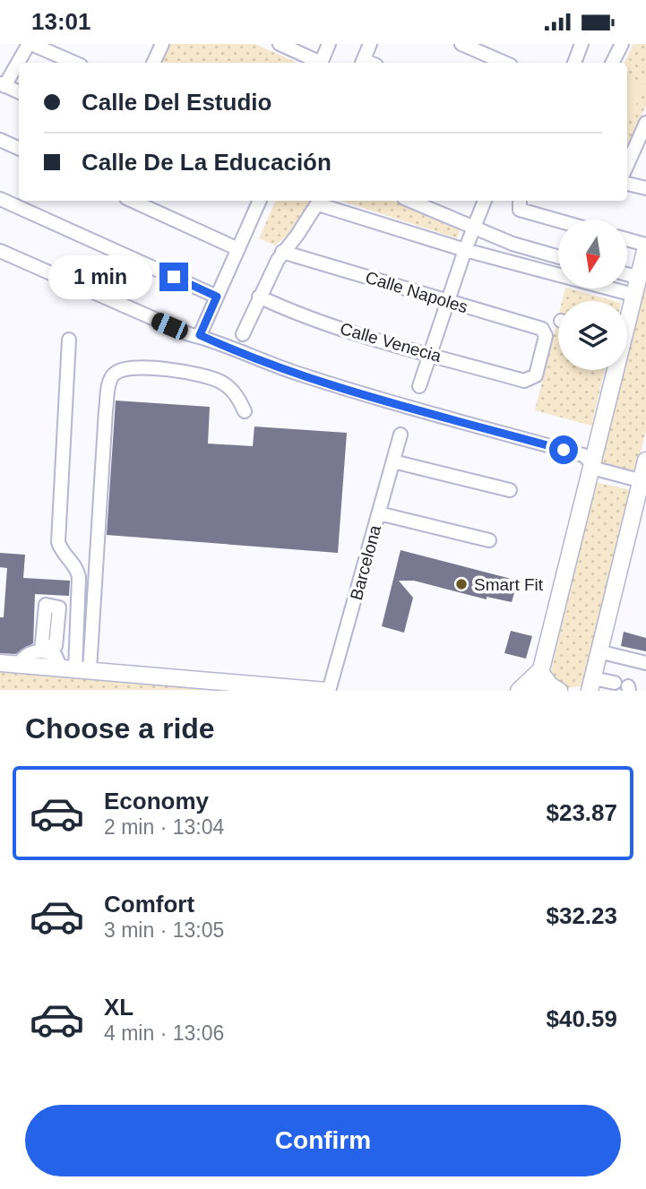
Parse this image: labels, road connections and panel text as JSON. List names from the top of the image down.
{
  "streets": {
    "street": ["Calle Napoles", "Calle Venecia", "Barcelona"]
  },
  "crossings": [
    ["Calle Napoles", "Calle Venecia"]
  ],
  "places": ["Smart Fit"],
  "north": "bottom",
  "page": {
    "status": "13:01",
    "banner": ["Calle Del Estudio", "Calle De La Educación"],
    "bubble": "1 min",
    "heading": "Choose a ride",
    "list": [
      {
        "name": "Economy",
        "note": "2 min · 13:04",
        "value": "$23.87"
      },
      {
        "name": "Comfort",
        "note": "3 min · 13:05",
        "value": "$32.23"
      },
      {
        "name": "XL",
        "note": "4 min · 13:06",
        "value": "$40.59"
      }
    ],
    "buttons": "Confirm"
  }
}
